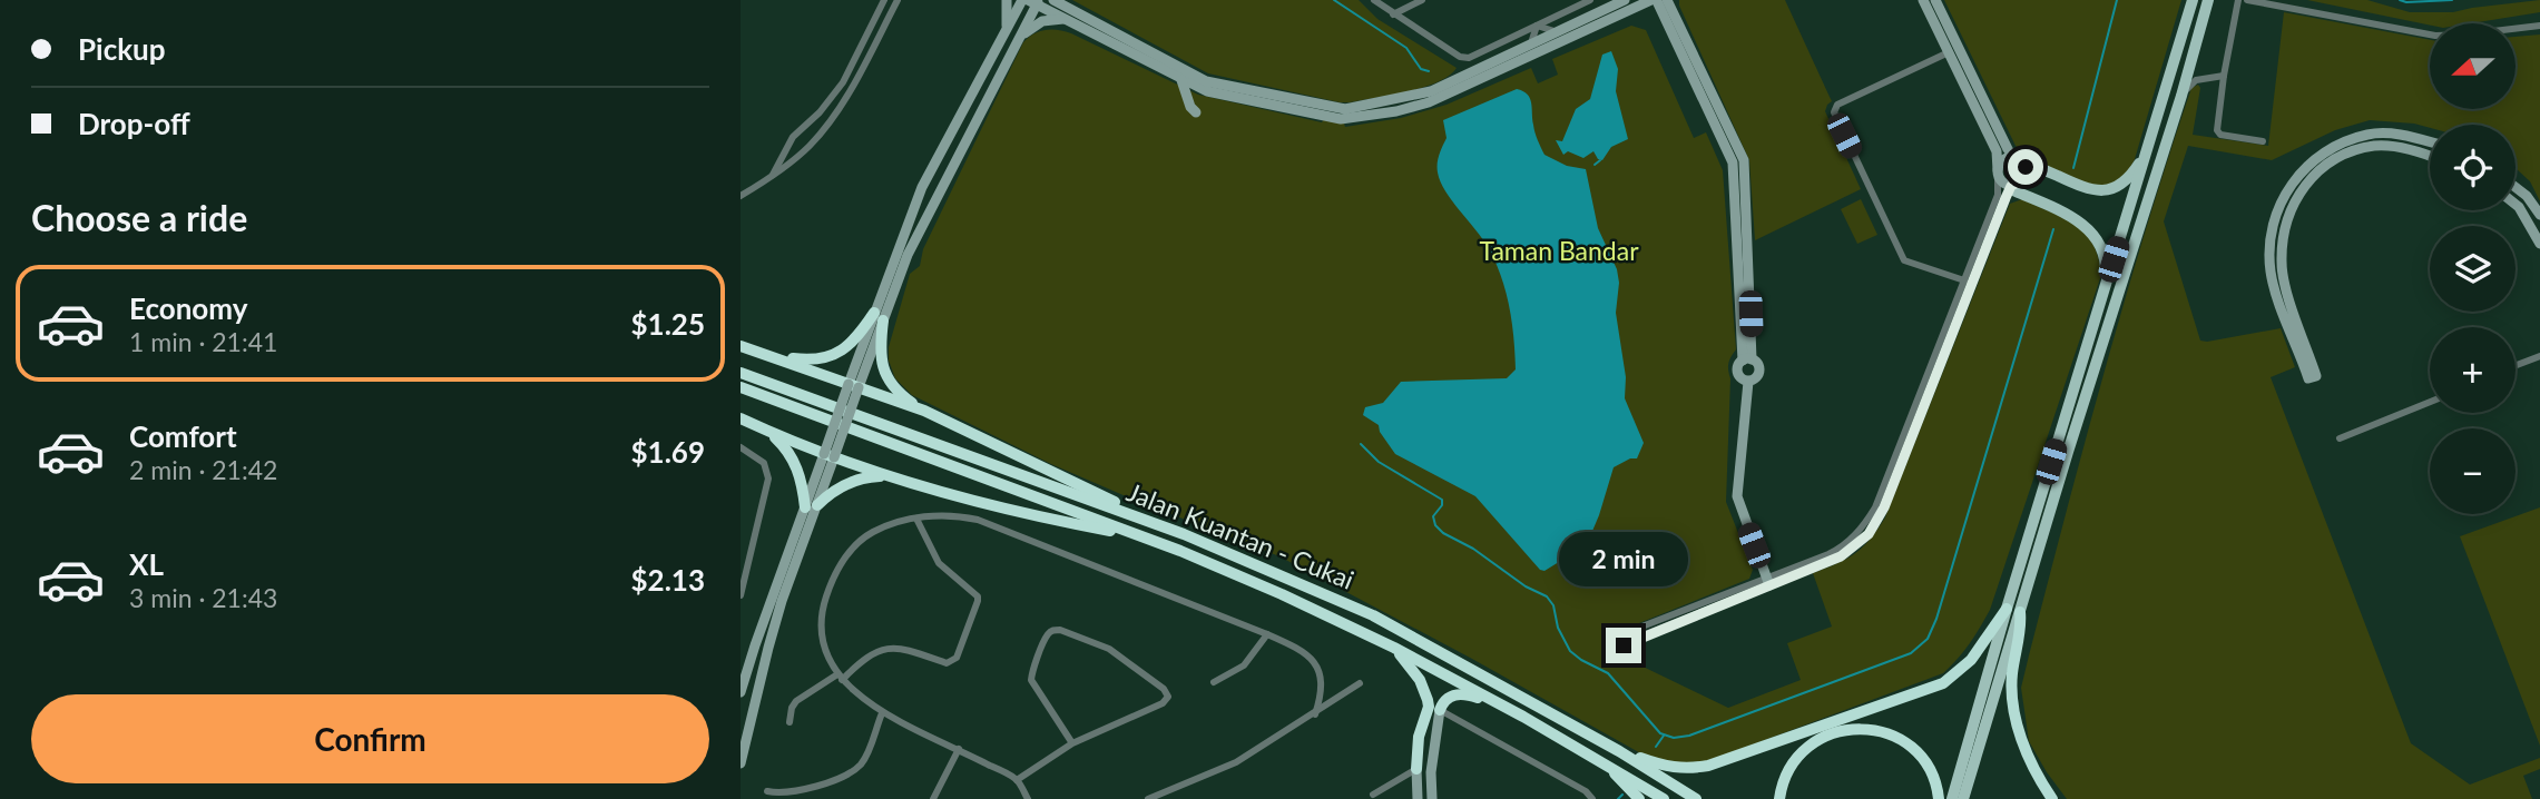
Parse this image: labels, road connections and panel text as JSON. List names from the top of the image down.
{
  "streets": {
    "highway": ["Jalan Kuantan - Cukai"]
  },
  "parks": ["Taman Bandar"],
  "north": "left",
  "page": {
    "banner": ["Pickup", "Drop-off"],
    "map_buttons": ["+", "−"],
    "heading": "Choose a ride",
    "list": [
      {
        "name": "Economy",
        "note": "1 min · 21:41",
        "value": "$1.25"
      },
      {
        "name": "Comfort",
        "note": "2 min · 21:42",
        "value": "$1.69"
      },
      {
        "name": "XL",
        "note": "3 min · 21:43",
        "value": "$2.13"
      }
    ],
    "bubble": "2 min",
    "buttons": "Confirm"
  }
}
